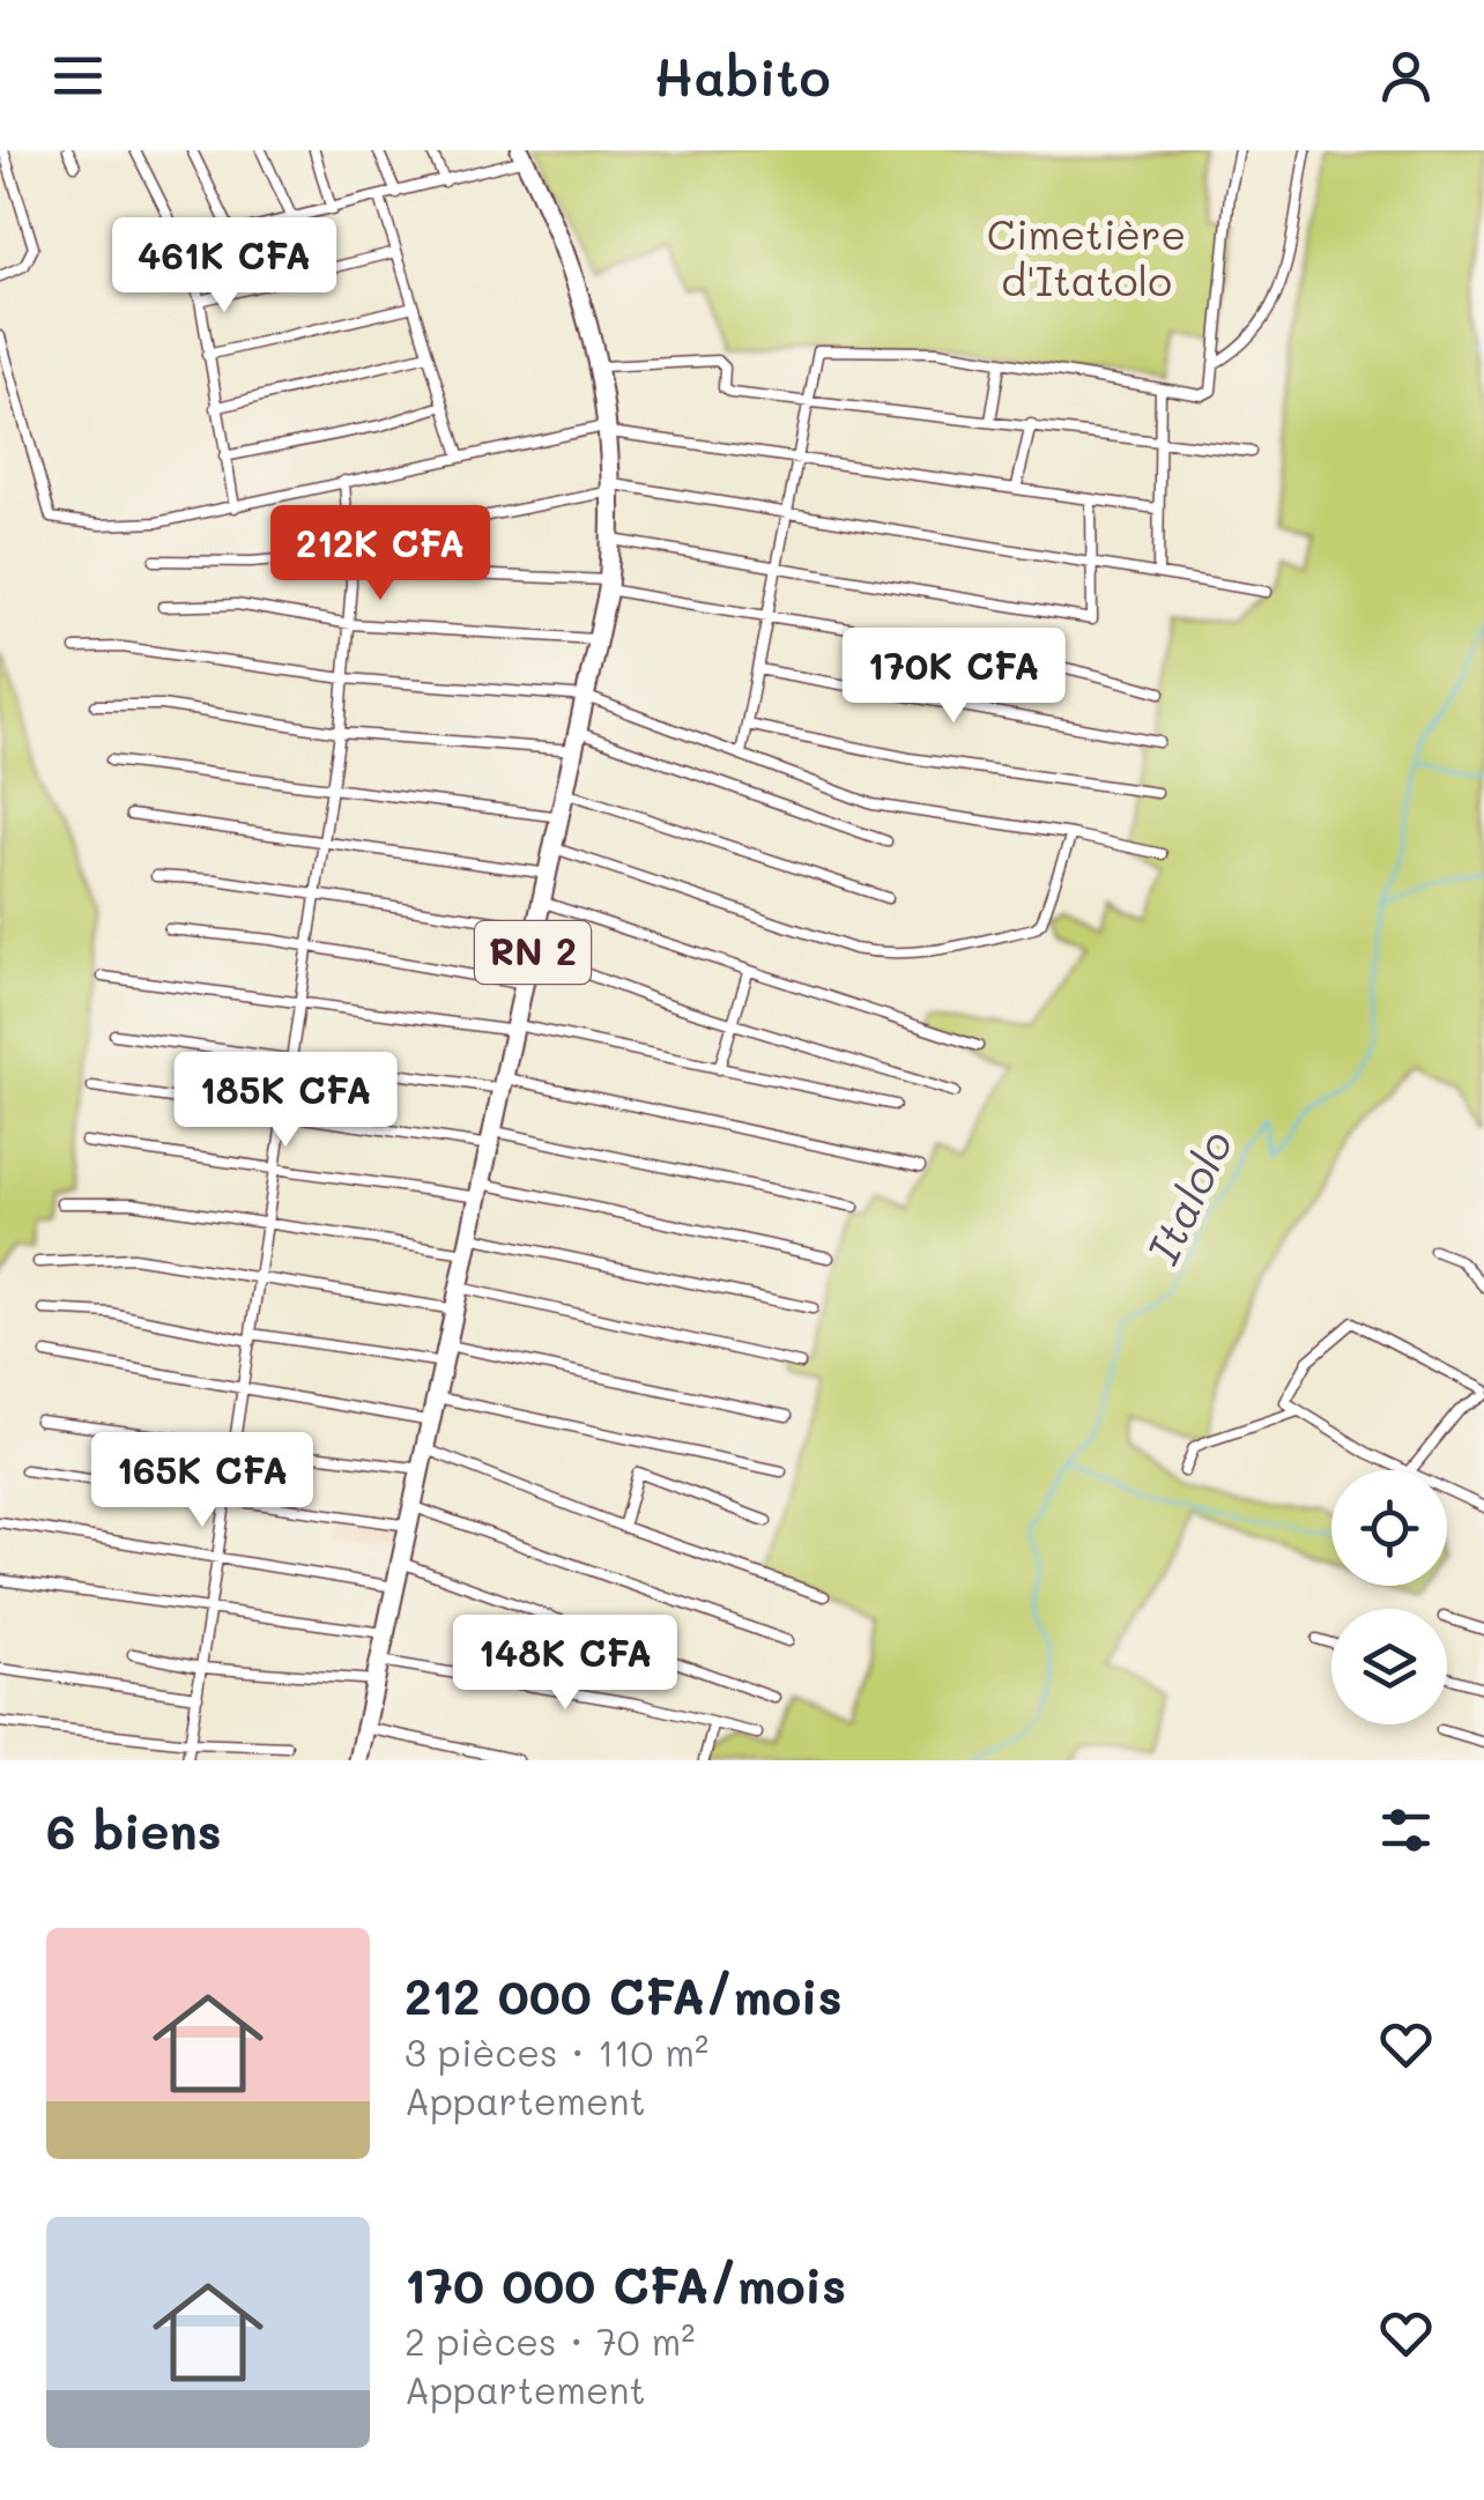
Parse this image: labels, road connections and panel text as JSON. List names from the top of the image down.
{
  "streets": {
    "highway": ["RN 2"]
  },
  "water": ["Italolo"],
  "parks": ["Cimetière d'Itatolo"],
  "page": {
    "header": "Habito",
    "price": [
      "461K CFA",
      "212K CFA",
      "170K CFA",
      "185K CFA",
      "165K CFA",
      "148K CFA"
    ],
    "heading": "6 biens",
    "list": [
      {
        "name": "212 000 CFA/mois",
        "note": "3 pièces · 110 m² · Appartement"
      },
      {
        "name": "170 000 CFA/mois",
        "note": "2 pièces · 70 m² · Appartement"
      }
    ]
  }
}
